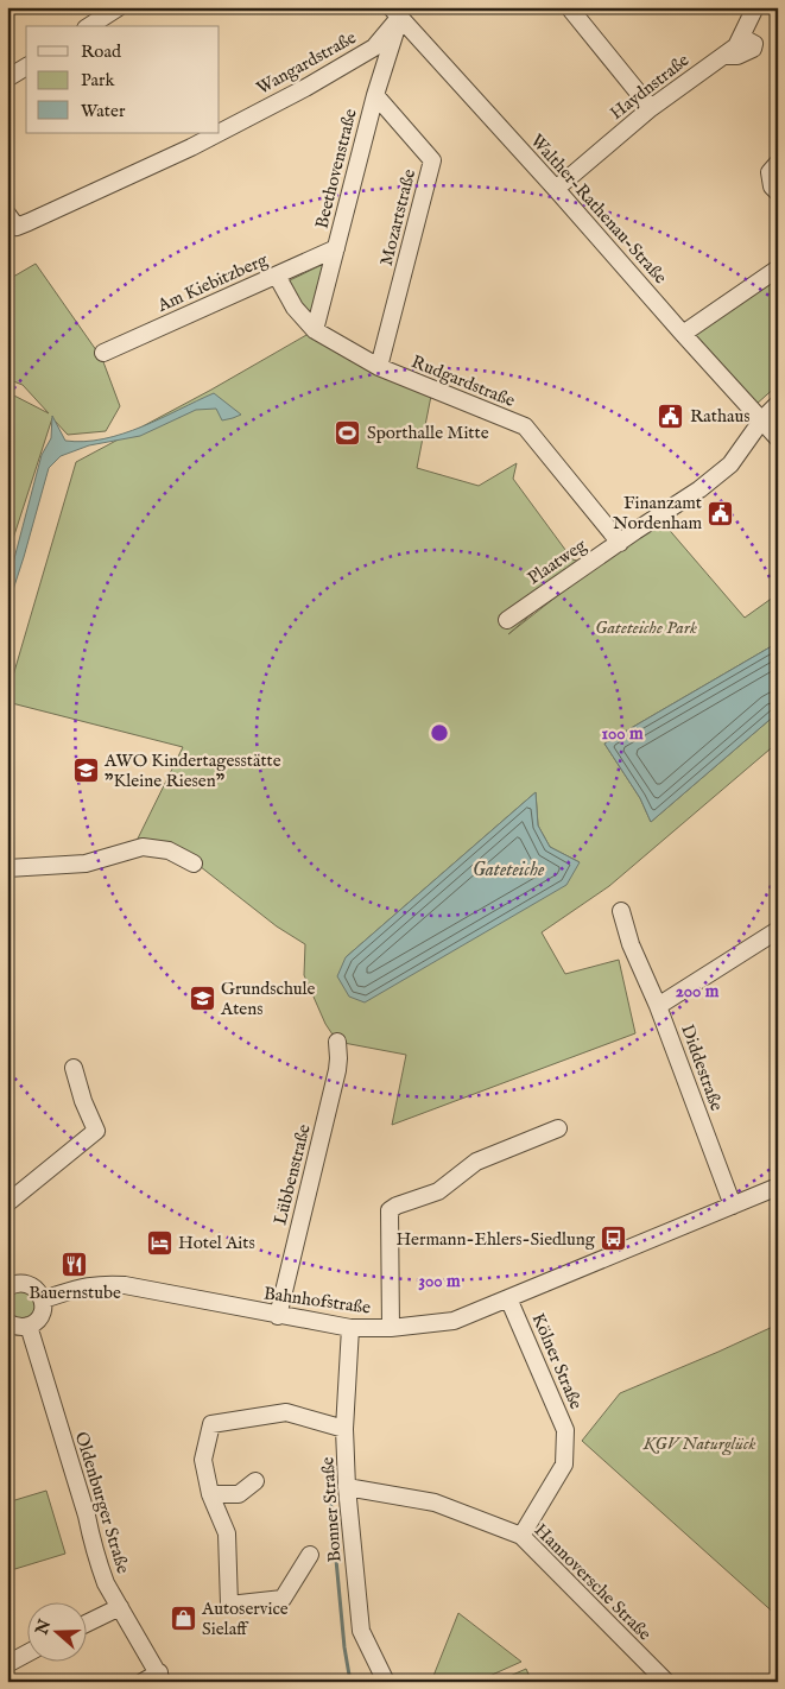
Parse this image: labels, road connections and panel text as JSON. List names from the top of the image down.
{
  "streets": {
    "street": [
      "Wangardstraße",
      "Haydnstraße",
      "Beethovenstraße",
      "Walther-Rathenau-Straße",
      "Mozartstraße",
      "Am Kiebitzberg",
      "Rudgardstraße",
      "Plaatweg",
      "Diddestraße",
      "Lübbenstraße",
      "Bahnhofstraße",
      "Kölner Straße",
      "Oldenburger Straße",
      "Bonner Straße",
      "Hannoversche Straße"
    ]
  },
  "crossings": [
    ["Wangardstraße", "Beethovenstraße"],
    ["Wangardstraße", "Walther-Rathenau-Straße"],
    ["Haydnstraße", "Walther-Rathenau-Straße"],
    ["Beethovenstraße", "Walther-Rathenau-Straße"],
    ["Beethovenstraße", "Mozartstraße"],
    ["Beethovenstraße", "Am Kiebitzberg"],
    ["Beethovenstraße", "Rudgardstraße"],
    ["Walther-Rathenau-Straße", "Plaatweg"],
    ["Mozartstraße", "Rudgardstraße"],
    ["Am Kiebitzberg", "Rudgardstraße"],
    ["Rudgardstraße", "Plaatweg"],
    ["Diddestraße", "Bahnhofstraße"],
    ["Lübbenstraße", "Bahnhofstraße"],
    ["Bahnhofstraße", "Kölner Straße"],
    ["Bahnhofstraße", "Bonner Straße"],
    ["Kölner Straße", "Hannoversche Straße"],
    ["Bonner Straße", "Hannoversche Straße"]
  ],
  "water": ["Gateteiche"],
  "parks": ["Gateteiche Park", "KGV Naturglück"],
  "places": {
    "public building": ["Rathaus", "Finanzamt Nordenham"],
    "sports": ["Sporthalle Mitte"],
    "school or university": ["AWO Kindertagesstätte \"Kleine Riesen\"", "Grundschule Atens"],
    "bus stop": ["Hermann-Ehlers-Siedlung"],
    "hotel": ["Hotel Aits"],
    "restaurant": ["Bauernstube"],
    "shop": ["Autoservice Sielaff"]
  },
  "legend": ["Road", "Park", "Water"],
  "north": "left",
  "rings": ["100 m", "200 m", "300 m"]
}
